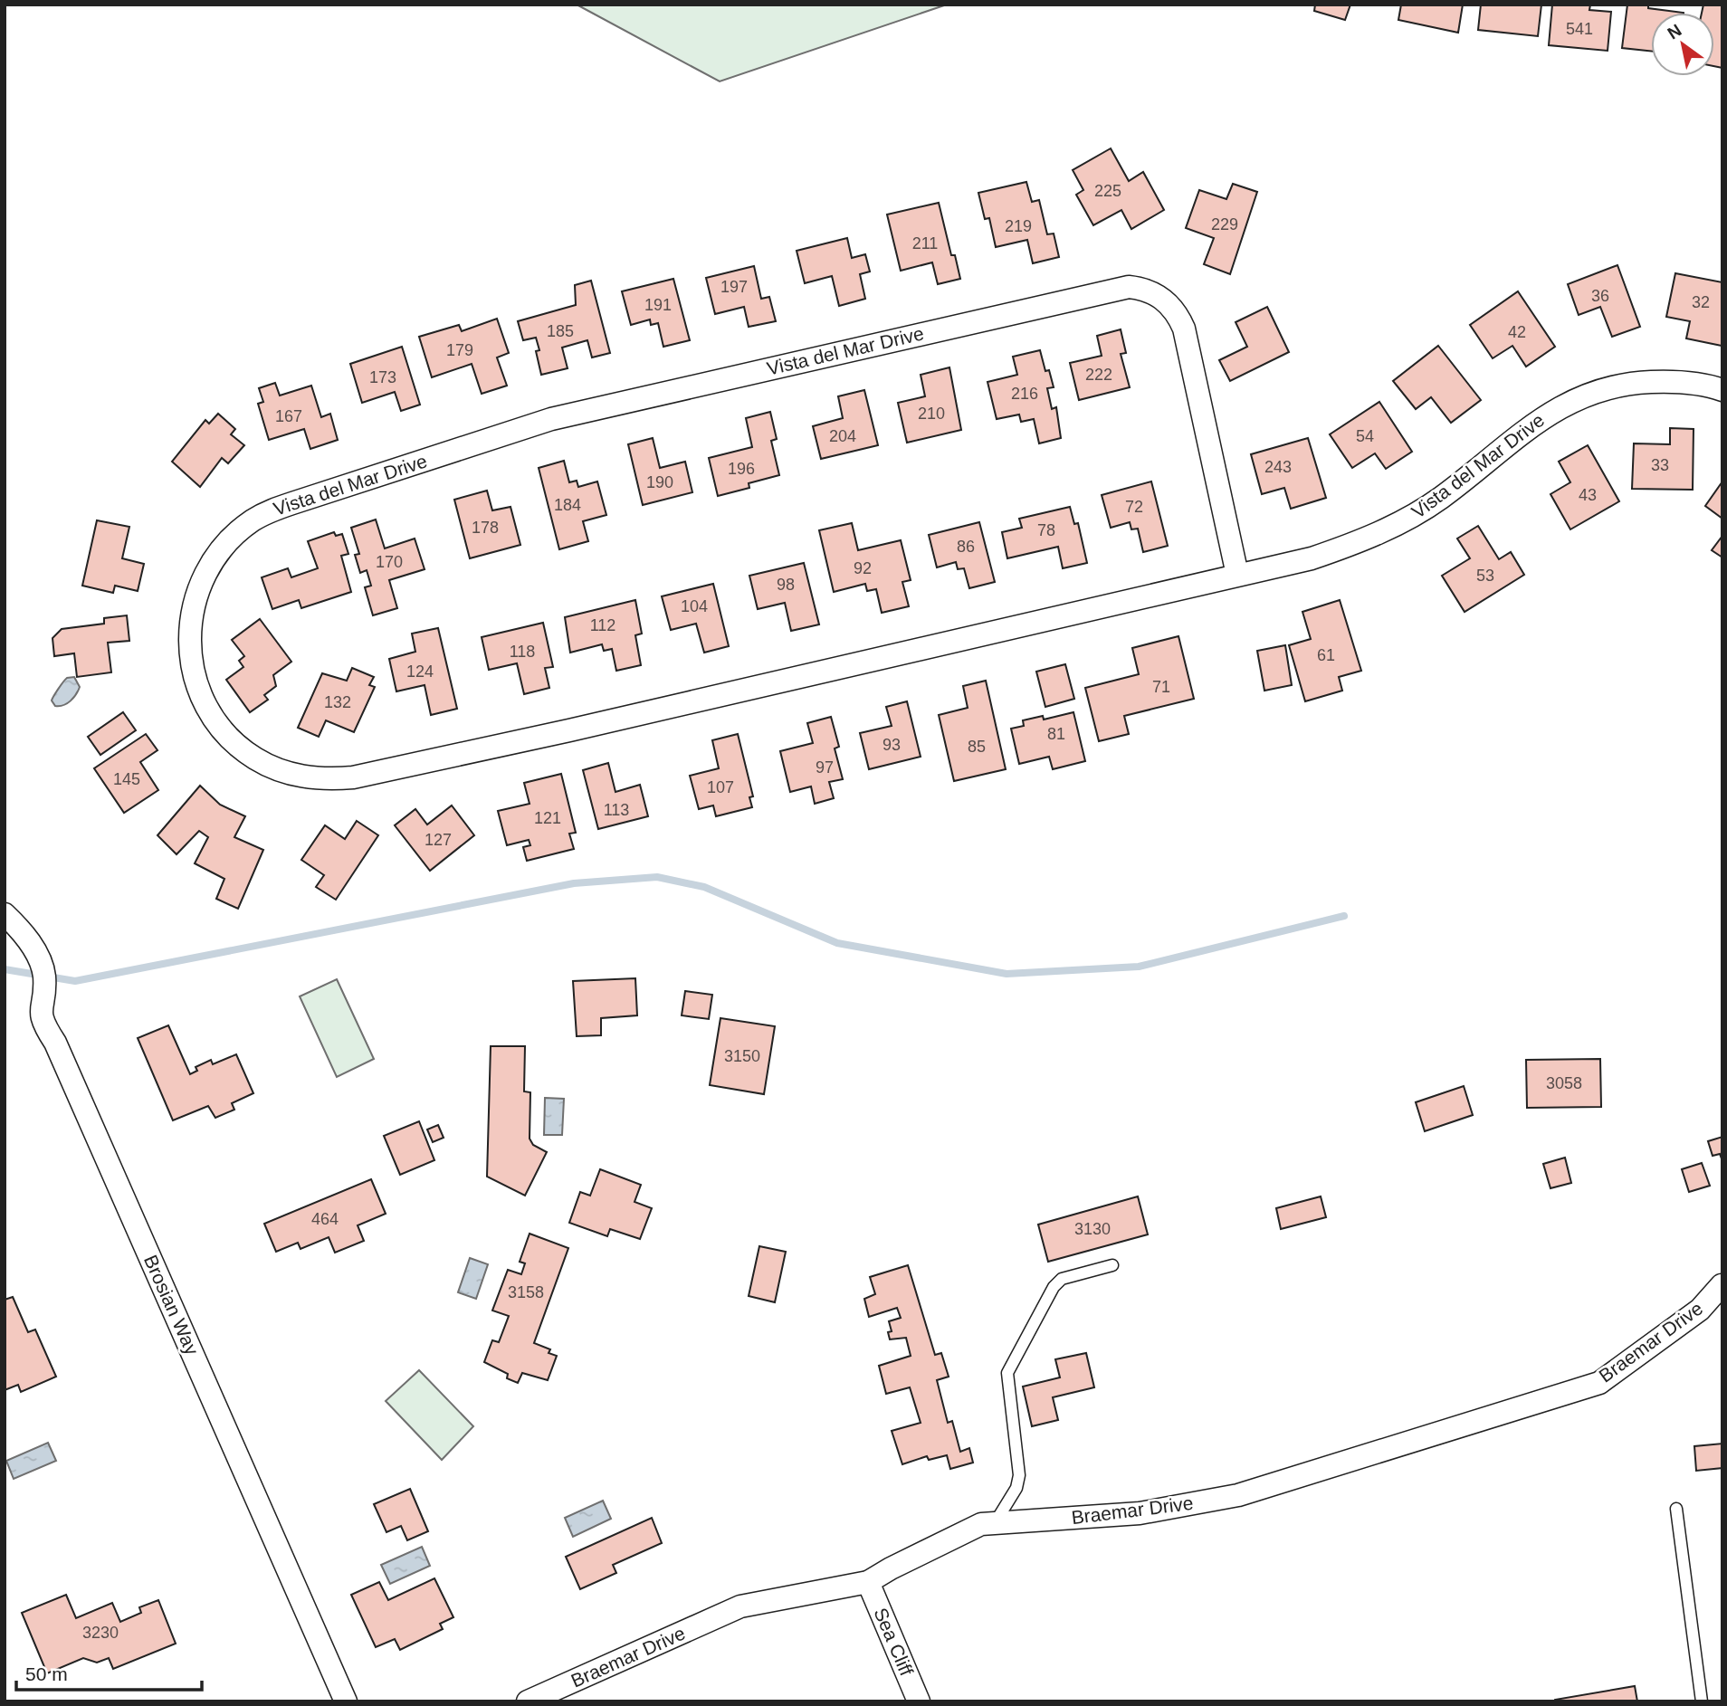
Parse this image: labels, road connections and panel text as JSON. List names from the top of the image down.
{
  "streets": {
    "street": [
      "Vista del Mar Drive",
      "Brosian Way",
      "Braemar Drive",
      "Sea Cliff"
    ]
  },
  "crossings": [
    ["Braemar Drive", "Sea Cliff"]
  ],
  "house_numbers": [
    "541",
    "225",
    "229",
    "219",
    "211",
    "197",
    "36",
    "32",
    "191",
    "185",
    "42",
    "179",
    "222",
    "173",
    "216",
    "210",
    "167",
    "204",
    "54",
    "33",
    "243",
    "196",
    "190",
    "43",
    "184",
    "72",
    "178",
    "78",
    "86",
    "170",
    "92",
    "53",
    "98",
    "104",
    "112",
    "118",
    "61",
    "124",
    "71",
    "132",
    "81",
    "93",
    "85",
    "97",
    "145",
    "107",
    "113",
    "121",
    "127",
    "3150",
    "3058",
    "464",
    "3130",
    "3158",
    "3230"
  ],
  "scale_bar": "50 m",
  "north": "top left"
}
